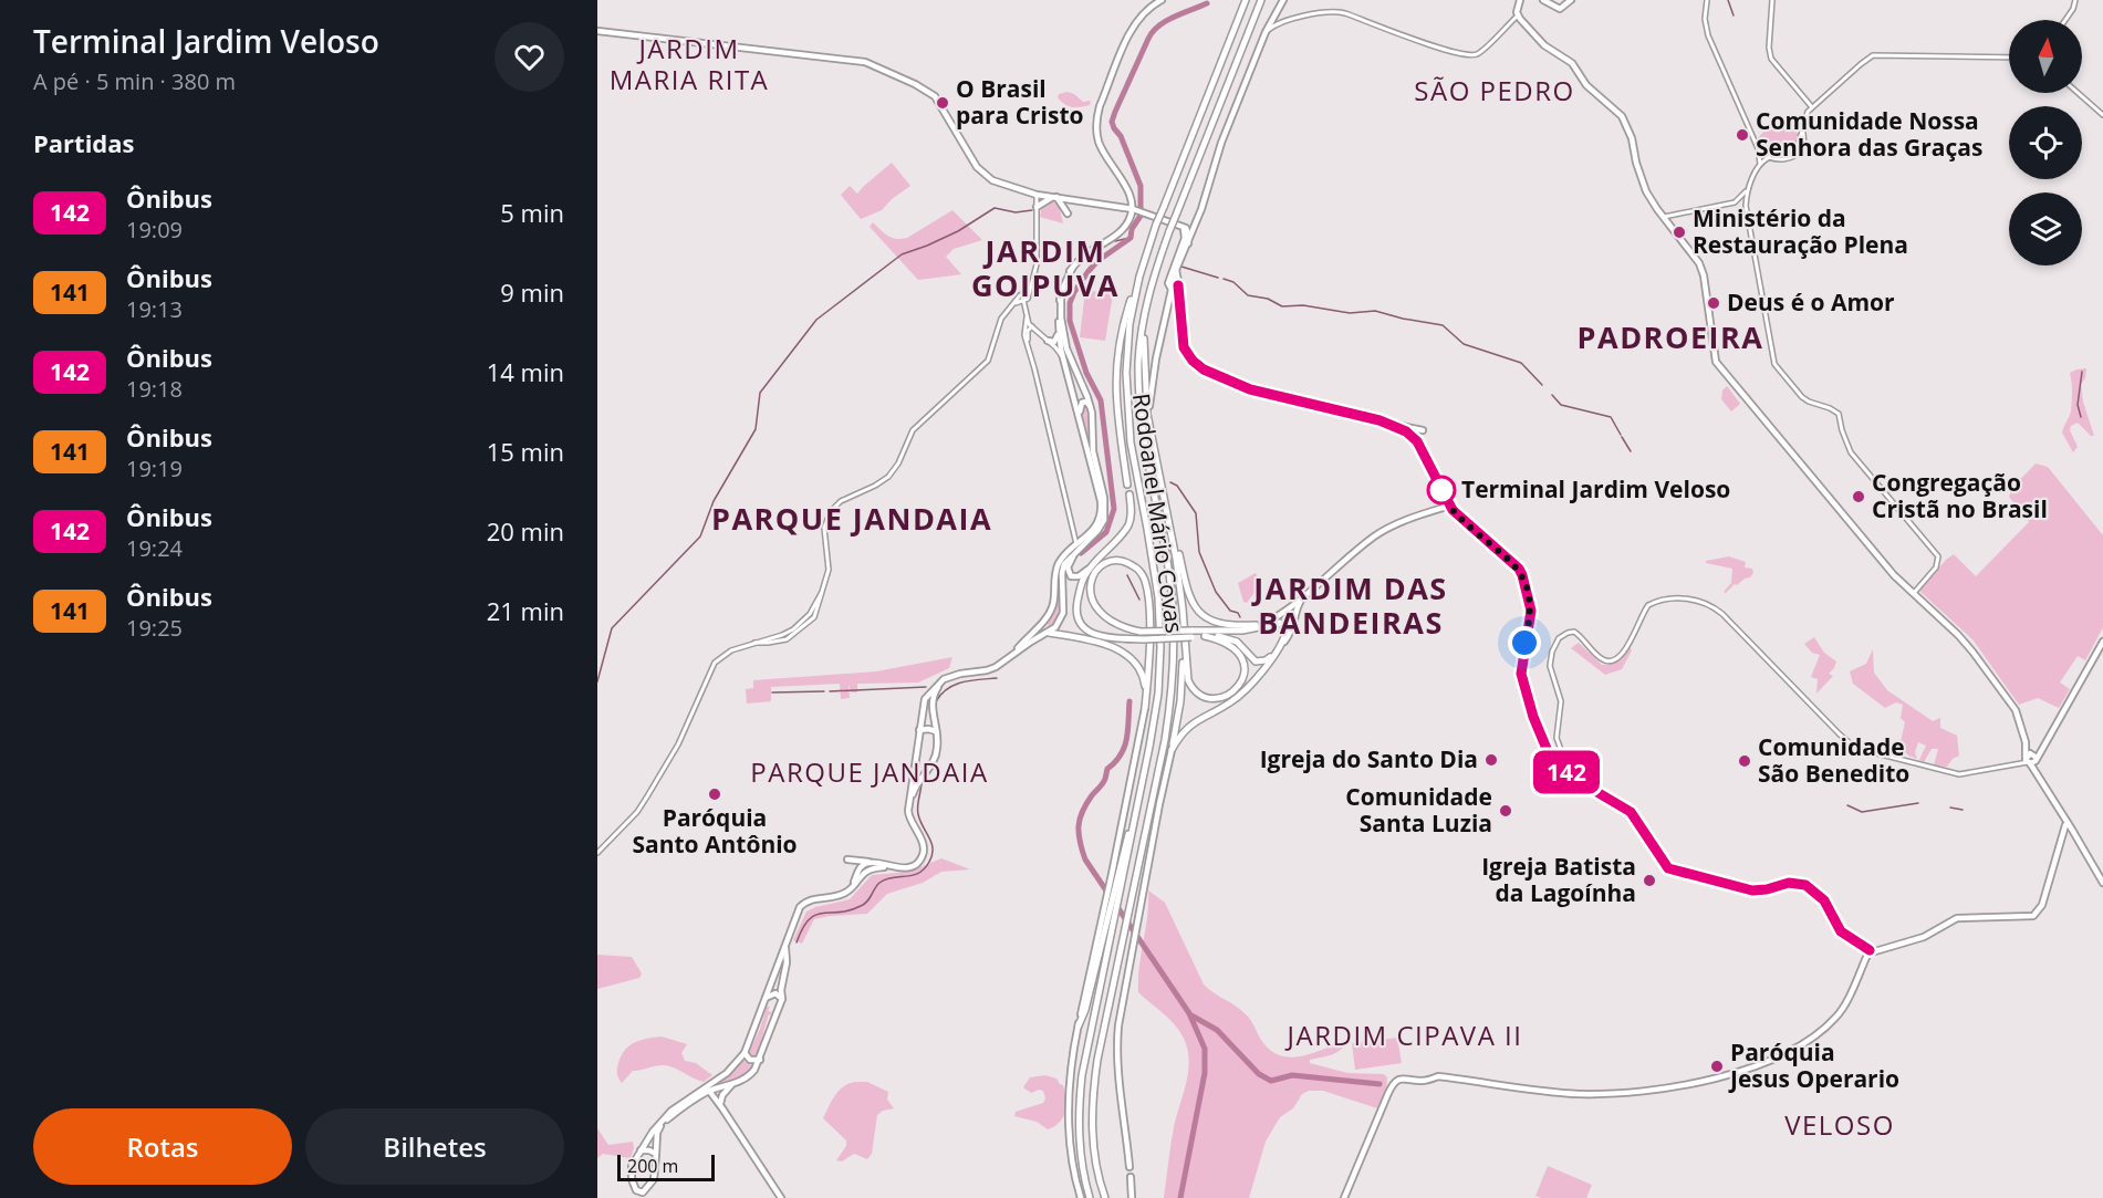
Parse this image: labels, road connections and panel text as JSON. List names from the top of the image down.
{
  "streets": {
    "highway": ["Rodoanel Mário Covas"]
  },
  "districts": [
    "JARDIM MARIA RITA",
    "SÃO PEDRO",
    "JARDIM GOIPUVA",
    "PADROEIRA",
    "PARQUE JANDAIA",
    "JARDIM DAS BANDEIRAS",
    "PARQUE JANDAIA",
    "JARDIM CIPAVA II",
    "VELOSO"
  ],
  "places": [
    "O Brasil para Cristo",
    "Comunidade Nossa Senhora das Graças",
    "Ministério da Restauração Plena",
    "Deus é o Amor",
    "Terminal Jardim Veloso",
    "Congregação Cristã no Brasil",
    "Igreja do Santo Dia",
    "Comunidade São Benedito",
    "Paróquia Santo Antônio",
    "Comunidade Santa Luzia",
    "Igreja Batista da Lagoínha",
    "Paróquia Jesus Operario"
  ],
  "lines": ["bus line 142"],
  "scale_bar": "200 m",
  "north": "top",
  "page": {
    "heading": [
      ["Terminal Jardim Veloso", "A pé · 5 min · 380 m"],
      "Partidas"
    ],
    "on_map": "142",
    "list": [
      {
        "mark": "142",
        "name": "Ônibus",
        "note": "19:09",
        "value": "5 min"
      },
      {
        "mark": "141",
        "name": "Ônibus",
        "note": "19:13",
        "value": "9 min"
      },
      {
        "mark": "142",
        "name": "Ônibus",
        "note": "19:18",
        "value": "14 min"
      },
      {
        "mark": "141",
        "name": "Ônibus",
        "note": "19:19",
        "value": "15 min"
      },
      {
        "mark": "142",
        "name": "Ônibus",
        "note": "19:24",
        "value": "20 min"
      },
      {
        "mark": "141",
        "name": "Ônibus",
        "note": "19:25",
        "value": "21 min"
      }
    ],
    "buttons": ["Rotas", "Bilhetes"],
    "scale": "200 m"
  }
}
